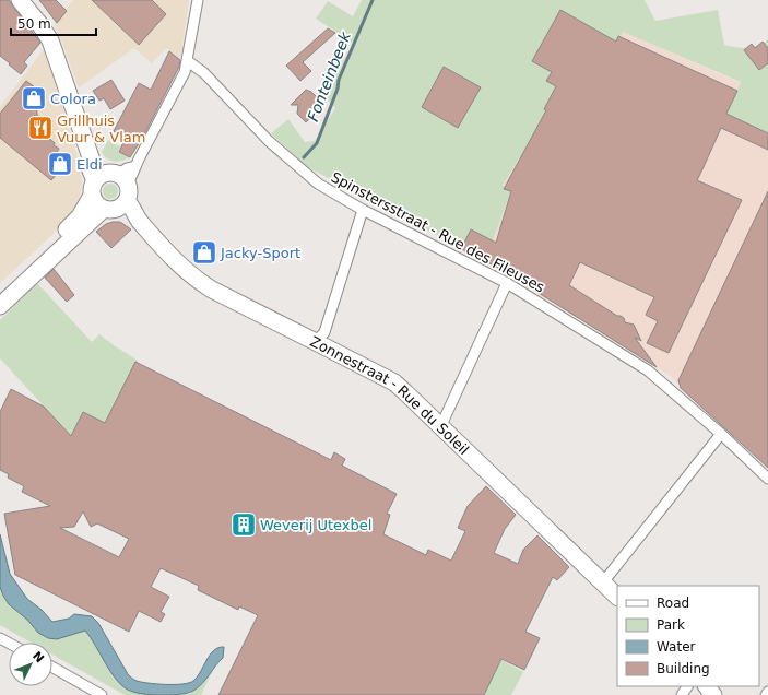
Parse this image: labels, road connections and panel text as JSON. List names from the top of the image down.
{
  "streets": {
    "main road": ["Zonnestraat - Rue du Soleil"],
    "street": ["Spinstersstraat - Rue des Fileuses"]
  },
  "water": ["Fonteinbeek"],
  "places": {
    "shop": ["Colora", "Eldi", "Jacky-Sport"],
    "restaurant": ["Grillhuis Vuur & Vlam"],
    "building": ["Weverij Utexbel"]
  },
  "legend": [
    "Road",
    "Park",
    "Water",
    "Building"
  ],
  "scale_bar": "50 m",
  "north": "top right"
}
